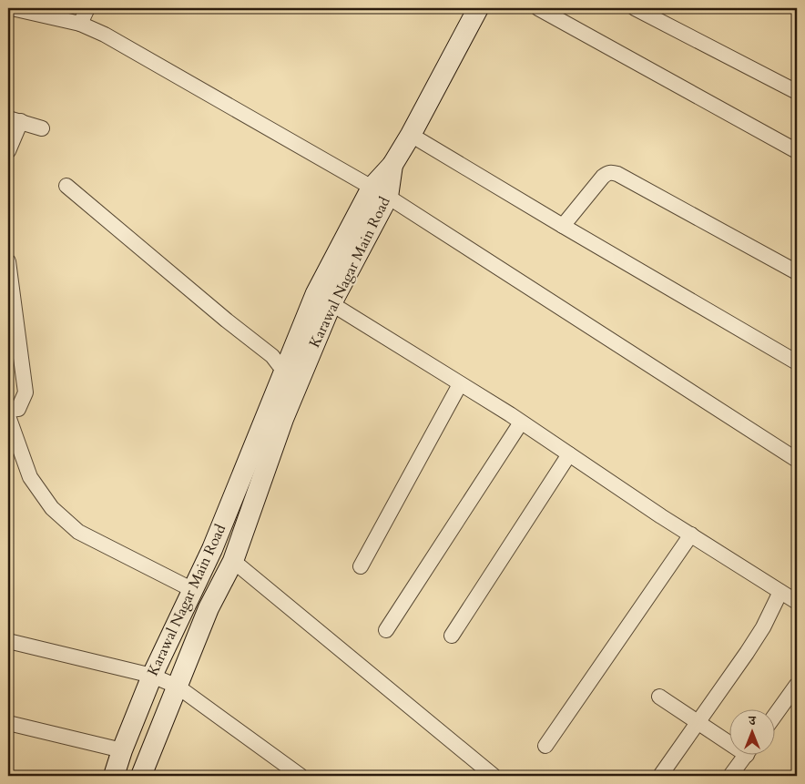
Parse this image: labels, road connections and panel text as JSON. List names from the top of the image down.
{
  "streets": {
    "street": ["Karawal Nagar Main Road"]
  },
  "north": "top"
}
